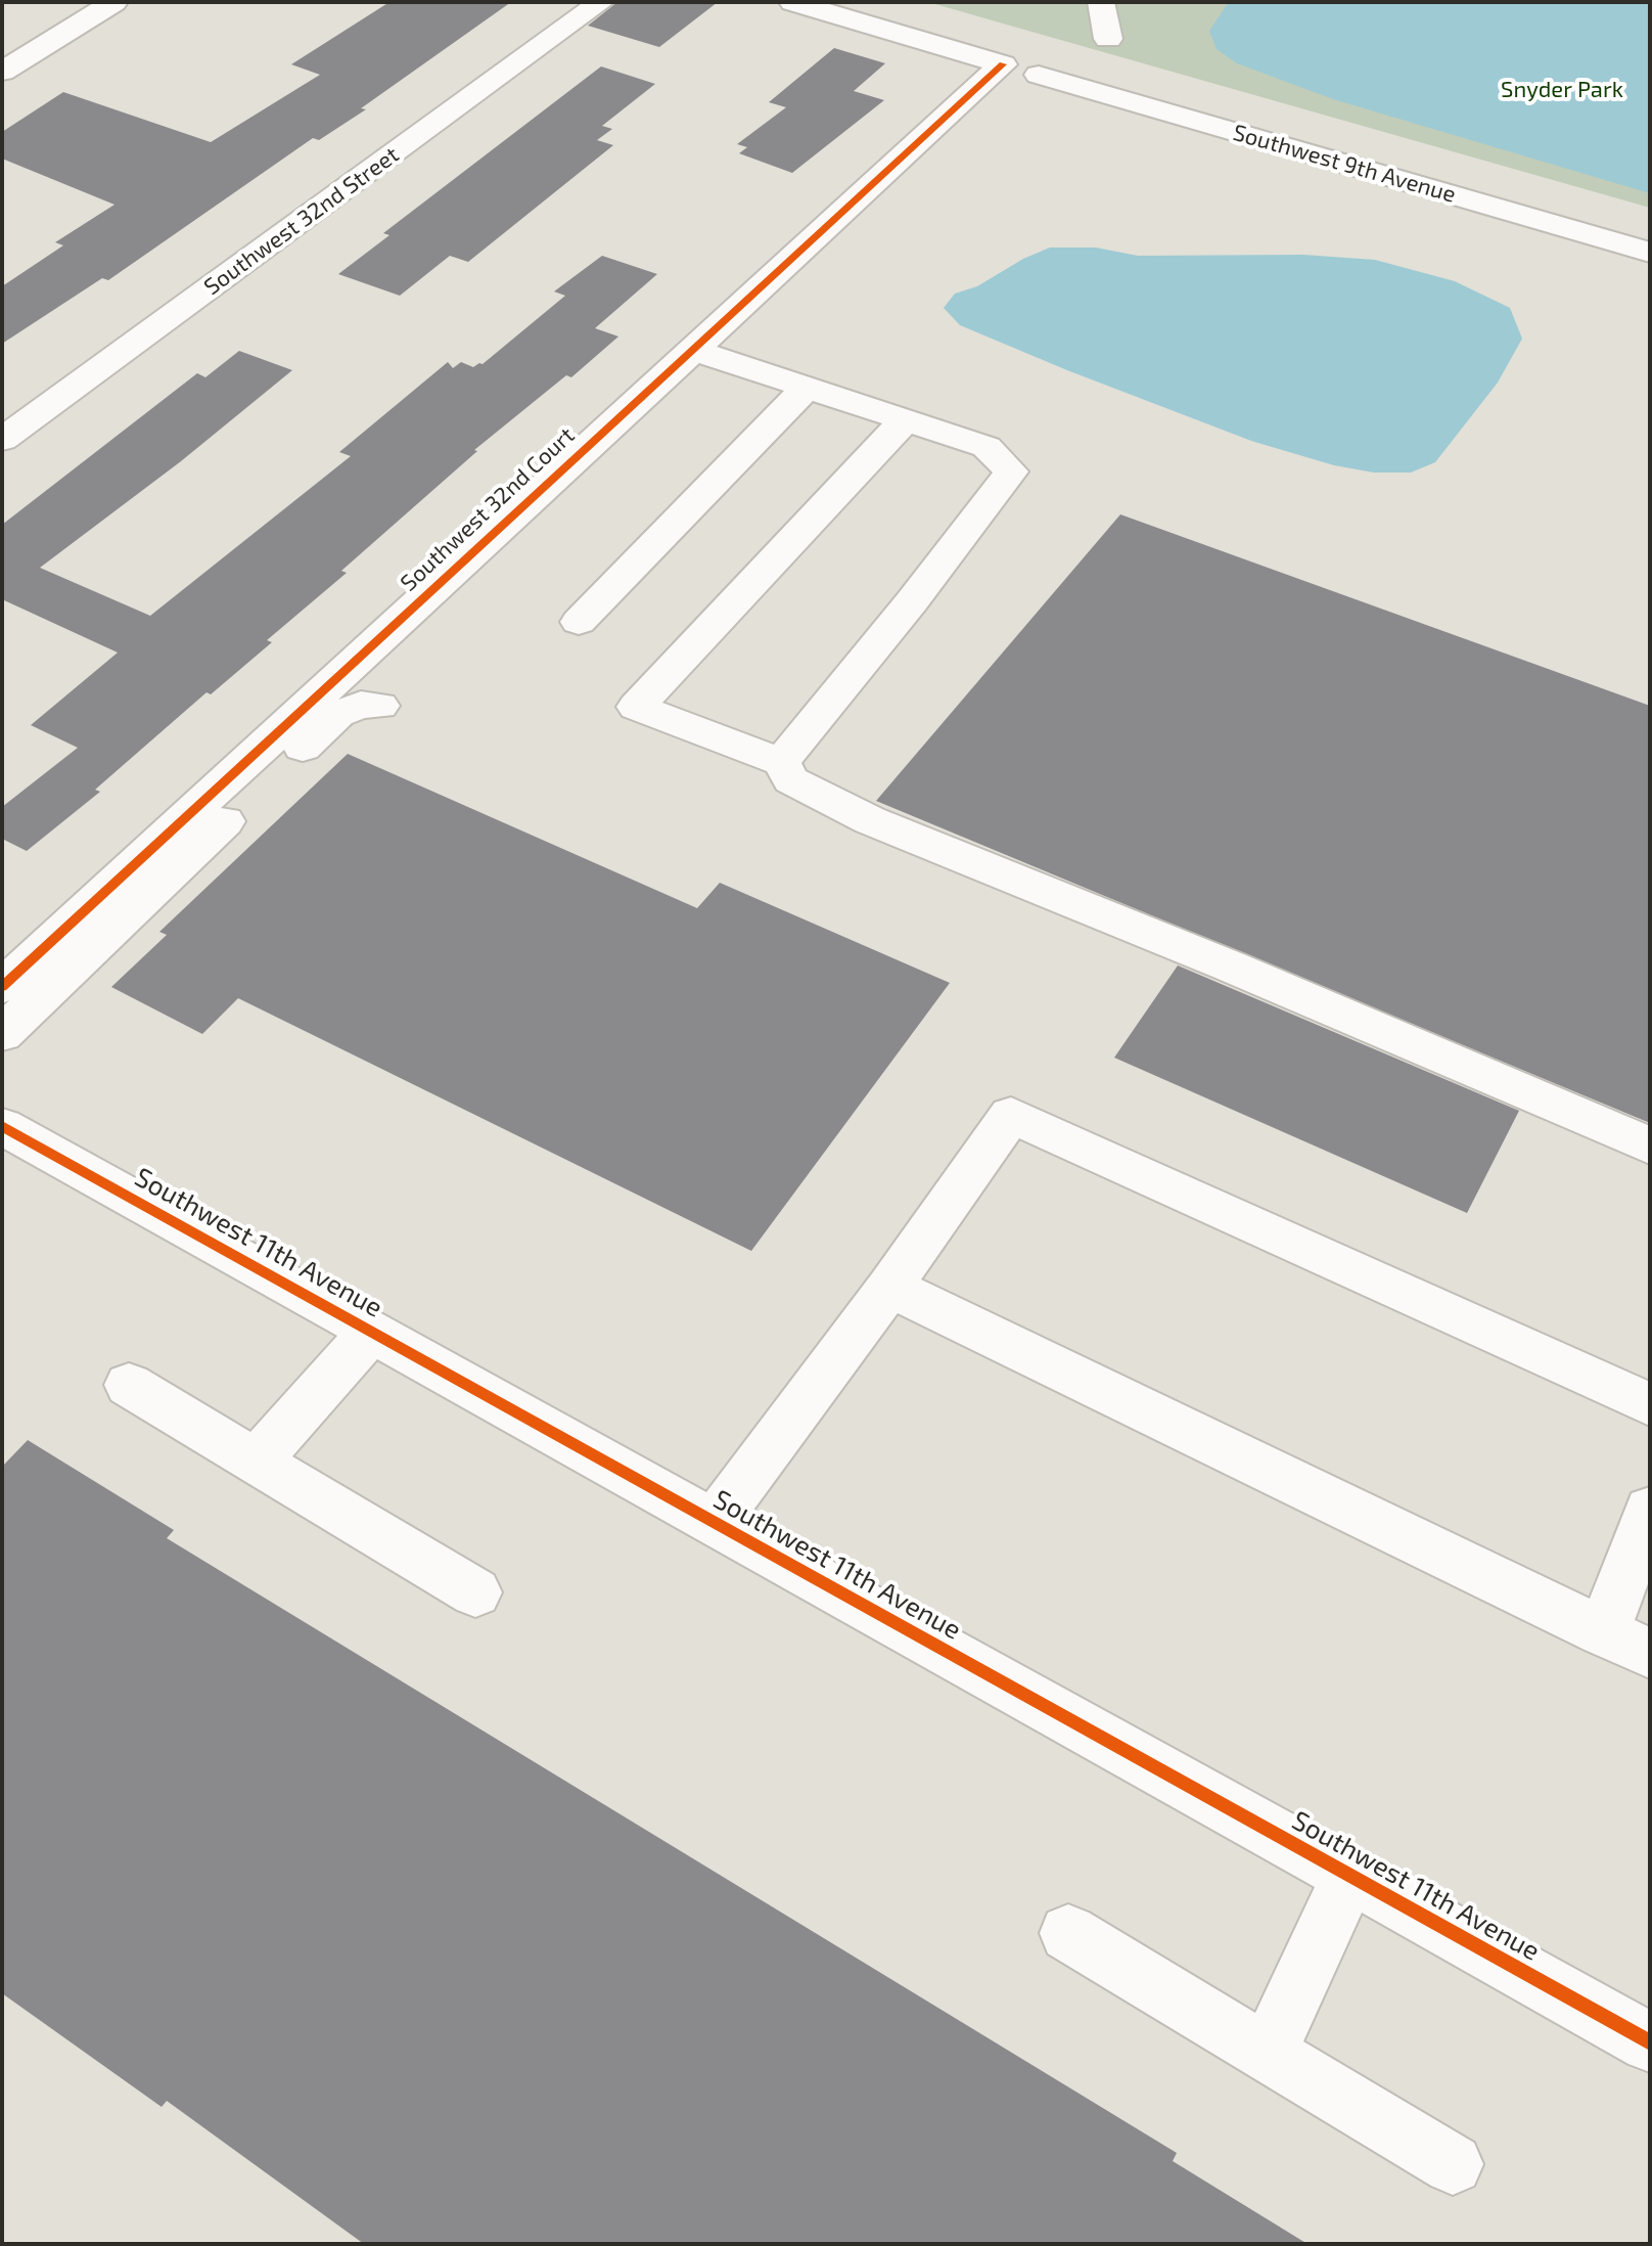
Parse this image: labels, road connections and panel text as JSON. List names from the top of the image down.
{
  "streets": {
    "street": [
      "Southwest 9th Avenue",
      "Southwest 32nd Street",
      "Southwest 32nd Court",
      "Southwest 11th Avenue"
    ]
  },
  "parks": ["Snyder Park"]
}
